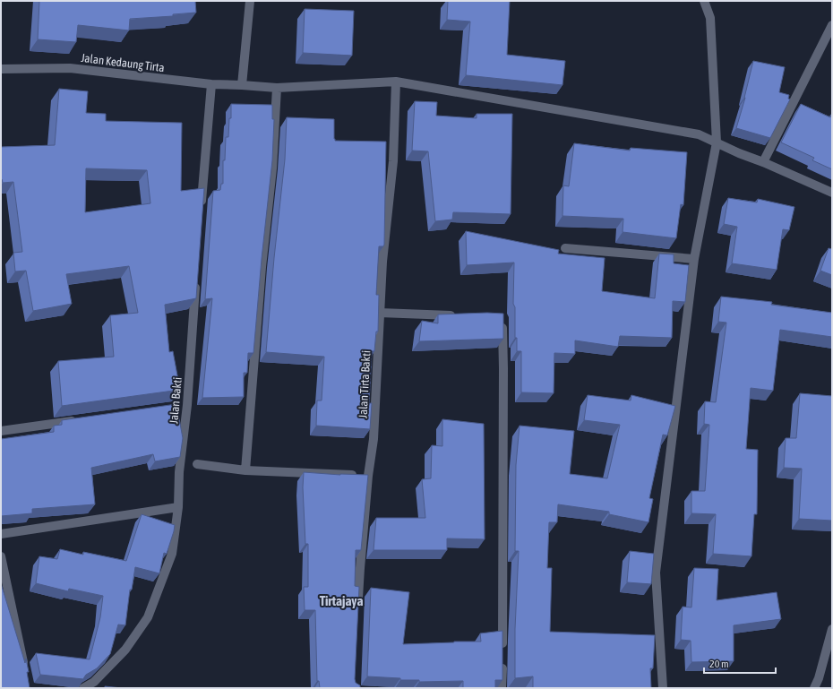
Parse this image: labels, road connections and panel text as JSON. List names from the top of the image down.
{
  "streets": {
    "street": ["Jalan Kedaung Tirta", "Jalan Tirta Bakti", "Jalan Bakti"]
  },
  "crossings": [
    ["Jalan Kedaung Tirta", "Jalan Tirta Bakti"]
  ],
  "districts": ["Tirtajaya"],
  "scale_bar": "20 m"
}
